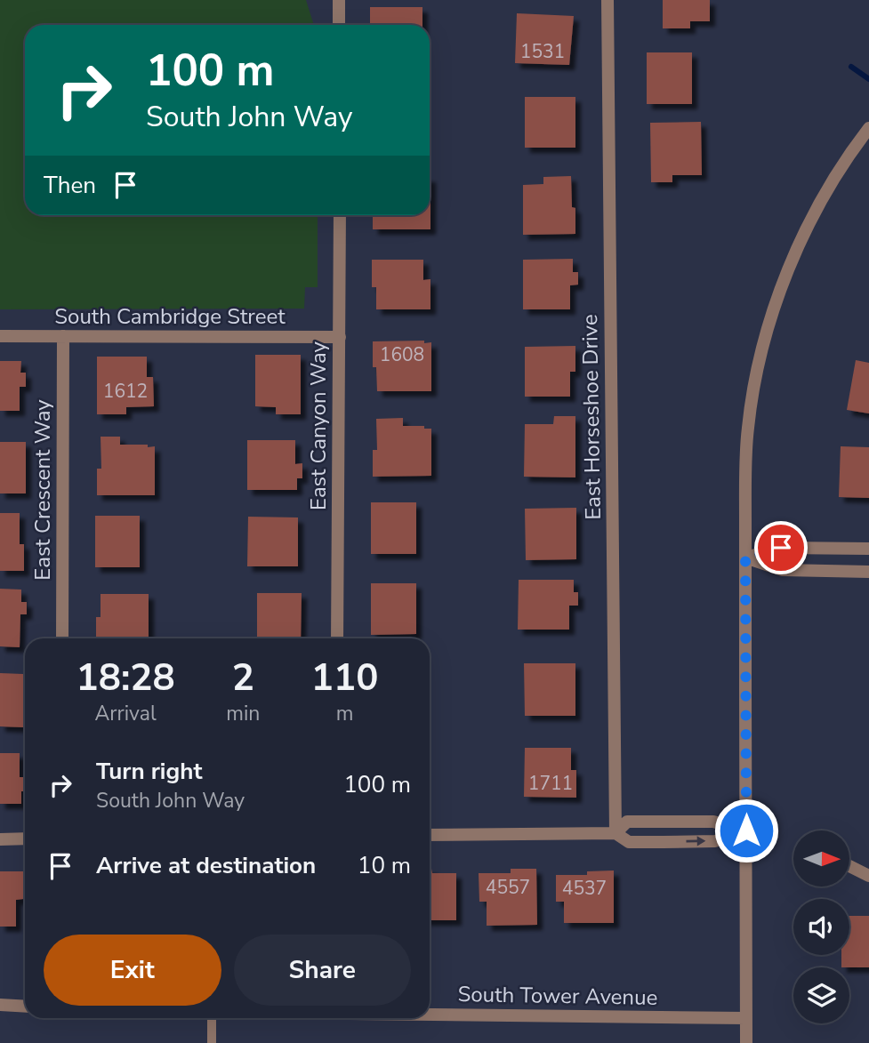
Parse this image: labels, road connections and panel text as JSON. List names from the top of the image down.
{
  "streets": {
    "street": [
      "South Cambridge Street",
      "East Horseshoe Drive",
      "East Canyon Way",
      "East Crescent Way",
      "South Tower Avenue"
    ]
  },
  "crossings": [
    ["South Cambridge Street", "East Canyon Way"],
    ["South Cambridge Street", "East Crescent Way"]
  ],
  "house_numbers": [
    "1531",
    "1608",
    "1612",
    "1711",
    "4557",
    "4537"
  ],
  "north": "right",
  "page": {
    "turn": ["100 m", "South John Way"],
    "then": "Then",
    "eta": [
      "18:28",
      "Arrival",
      "2",
      "min",
      "110",
      "m"
    ],
    "list": [
      {
        "name": "Turn right",
        "note": "South John Way",
        "value": "100 m"
      },
      {
        "name": "Arrive at destination",
        "value": "10 m"
      }
    ],
    "buttons": ["Exit", "Share"]
  }
}
